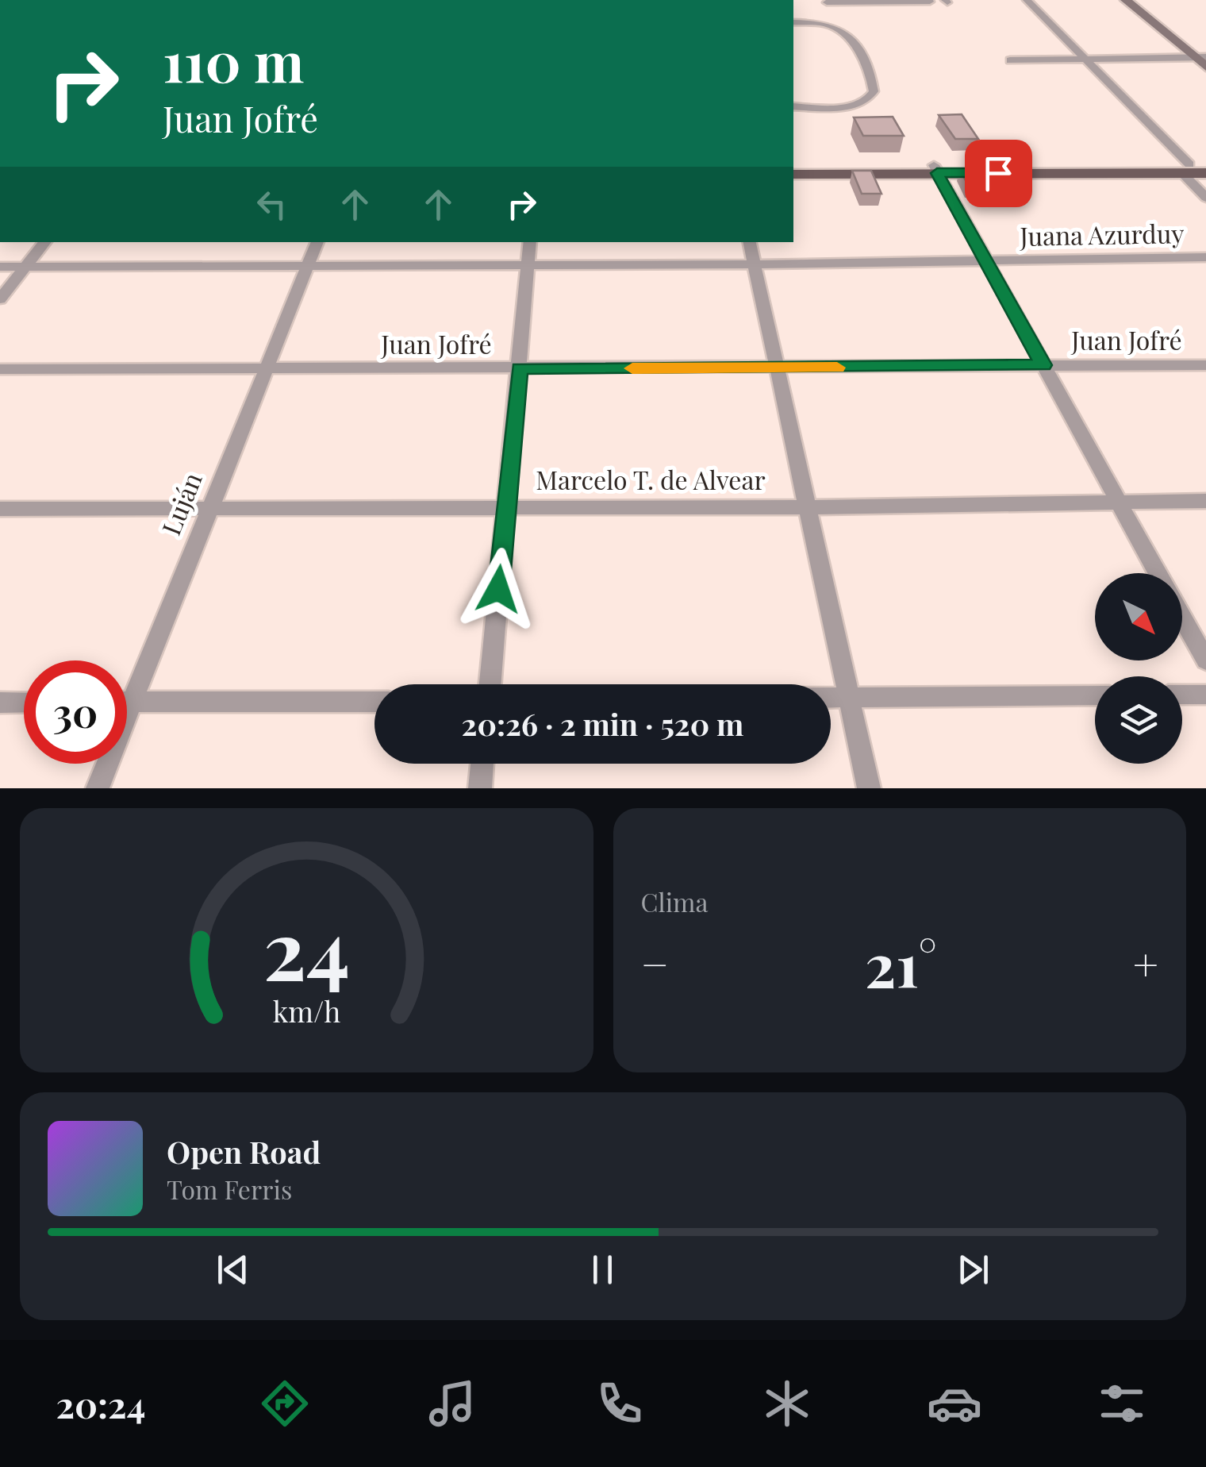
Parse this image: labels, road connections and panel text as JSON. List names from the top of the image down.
{
  "streets": {
    "street": [
      "Juana Azurduy",
      "Juan Jofré",
      "Marcelo T. de Alvear",
      "Luján"
    ]
  },
  "crossings": [
    ["Juana Azurduy", "Luján"],
    ["Juan Jofré", "Luján"],
    ["Marcelo T. de Alvear", "Luján"]
  ],
  "north": "bottom right",
  "page": {
    "turn": ["110 m", "Juan Jofré"],
    "limit": "30",
    "trip": "20:26 · 2 min · 520 m",
    "tile": "Clima",
    "heat": ["−", "21°", "+"],
    "song": ["Open Road", "Tom Ferris"],
    "tabs": "20:24",
    "gauge": ["24", "km/h"]
  }
}
